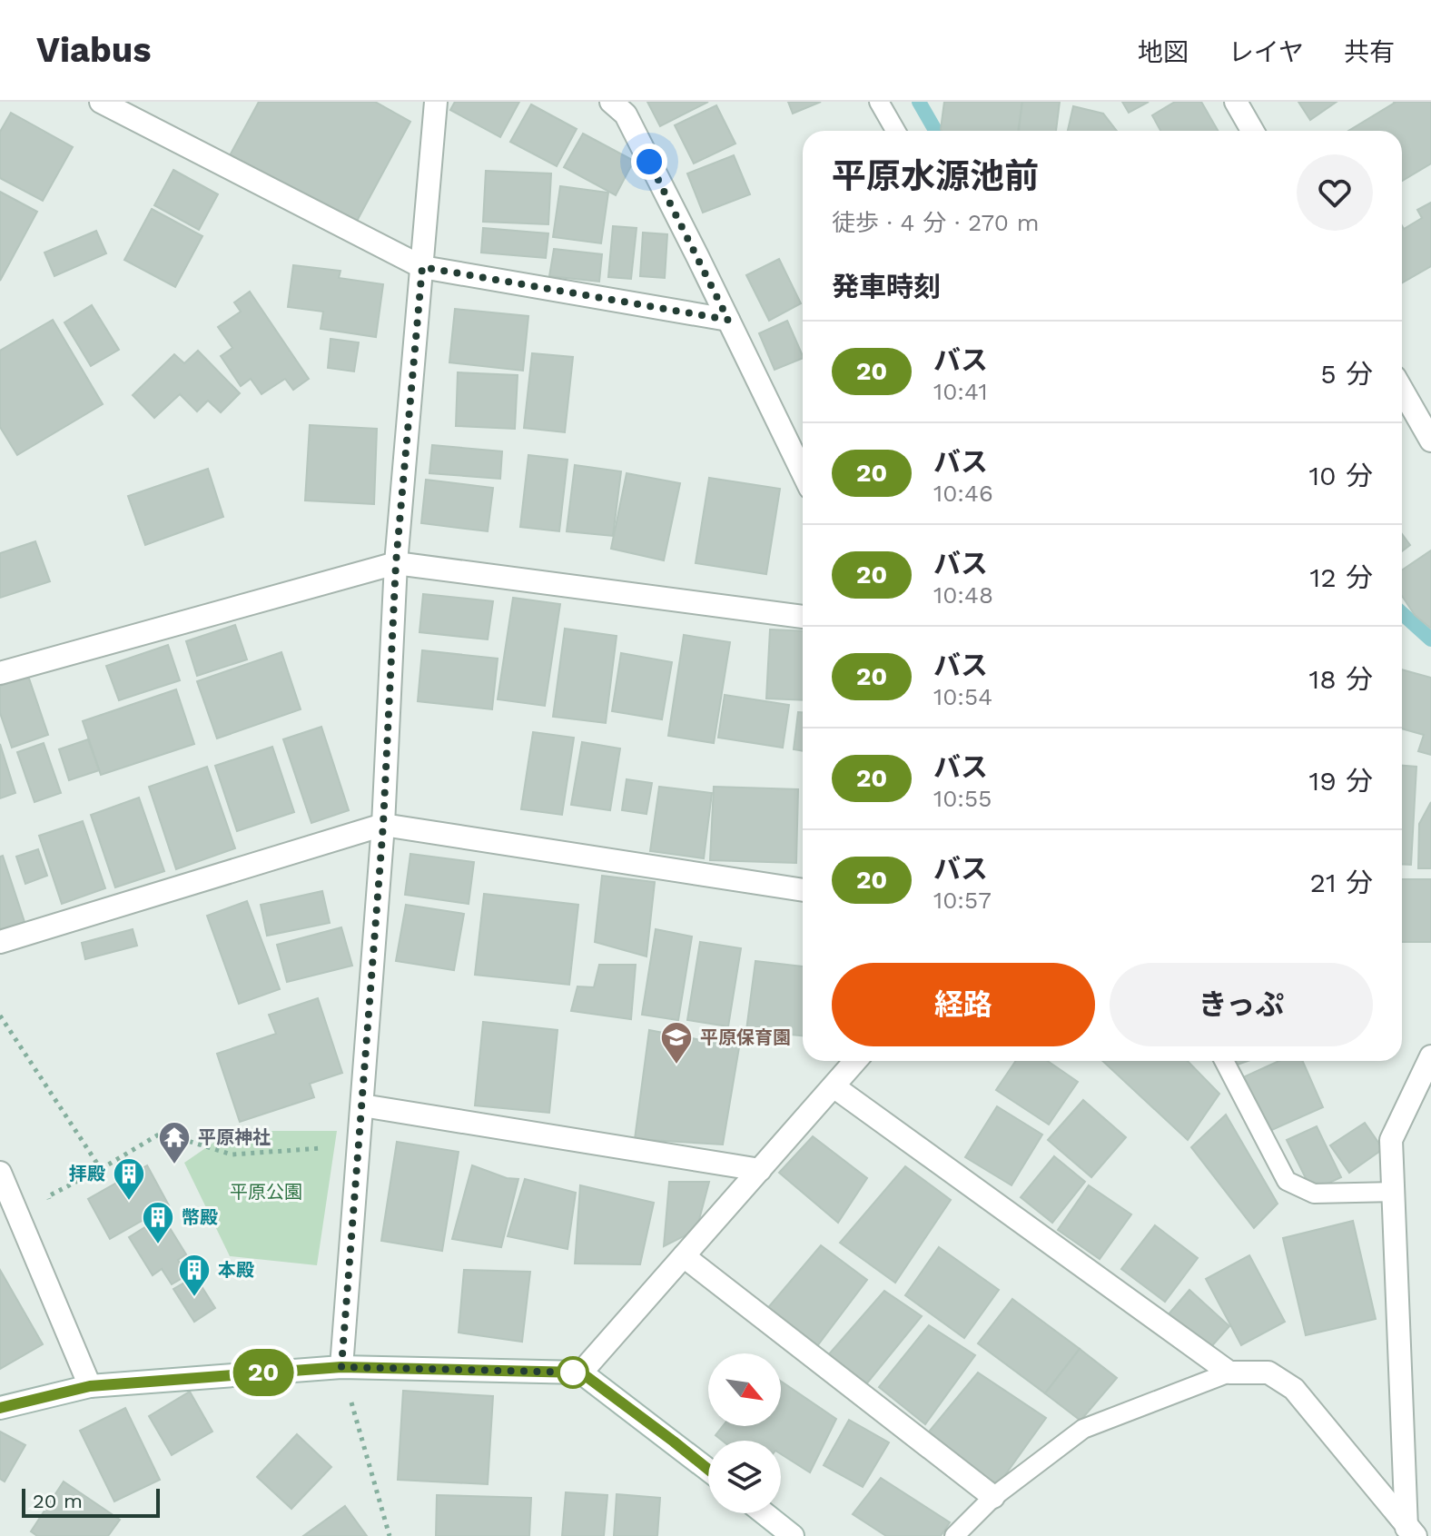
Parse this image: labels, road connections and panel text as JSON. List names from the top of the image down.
{
  "parks": ["平原公園"],
  "places": {
    "school or university": ["平原保育園"],
    "temple": ["平原神社"],
    "building": ["拝殿", "幣殿", "本殿"]
  },
  "lines": ["bus line 20"],
  "scale_bar": "20 m",
  "north": "bottom right",
  "page": {
    "header": "Viabus",
    "nav": ["地図", "レイヤ", "共有"],
    "on_map": "20",
    "heading": [
      ["平原水源池前", "徒歩 · 4 分 · 270 m"],
      "発車時刻"
    ],
    "list": [
      {
        "mark": "20",
        "name": "バス",
        "note": "10:41",
        "value": "5 分"
      },
      {
        "mark": "20",
        "name": "バス",
        "note": "10:46",
        "value": "10 分"
      },
      {
        "mark": "20",
        "name": "バス",
        "note": "10:48",
        "value": "12 分"
      },
      {
        "mark": "20",
        "name": "バス",
        "note": "10:54",
        "value": "18 分"
      },
      {
        "mark": "20",
        "name": "バス",
        "note": "10:55",
        "value": "19 分"
      },
      {
        "mark": "20",
        "name": "バス",
        "note": "10:57",
        "value": "21 分"
      }
    ],
    "buttons": ["経路", "きっぷ"],
    "scale": "20 m"
  }
}
